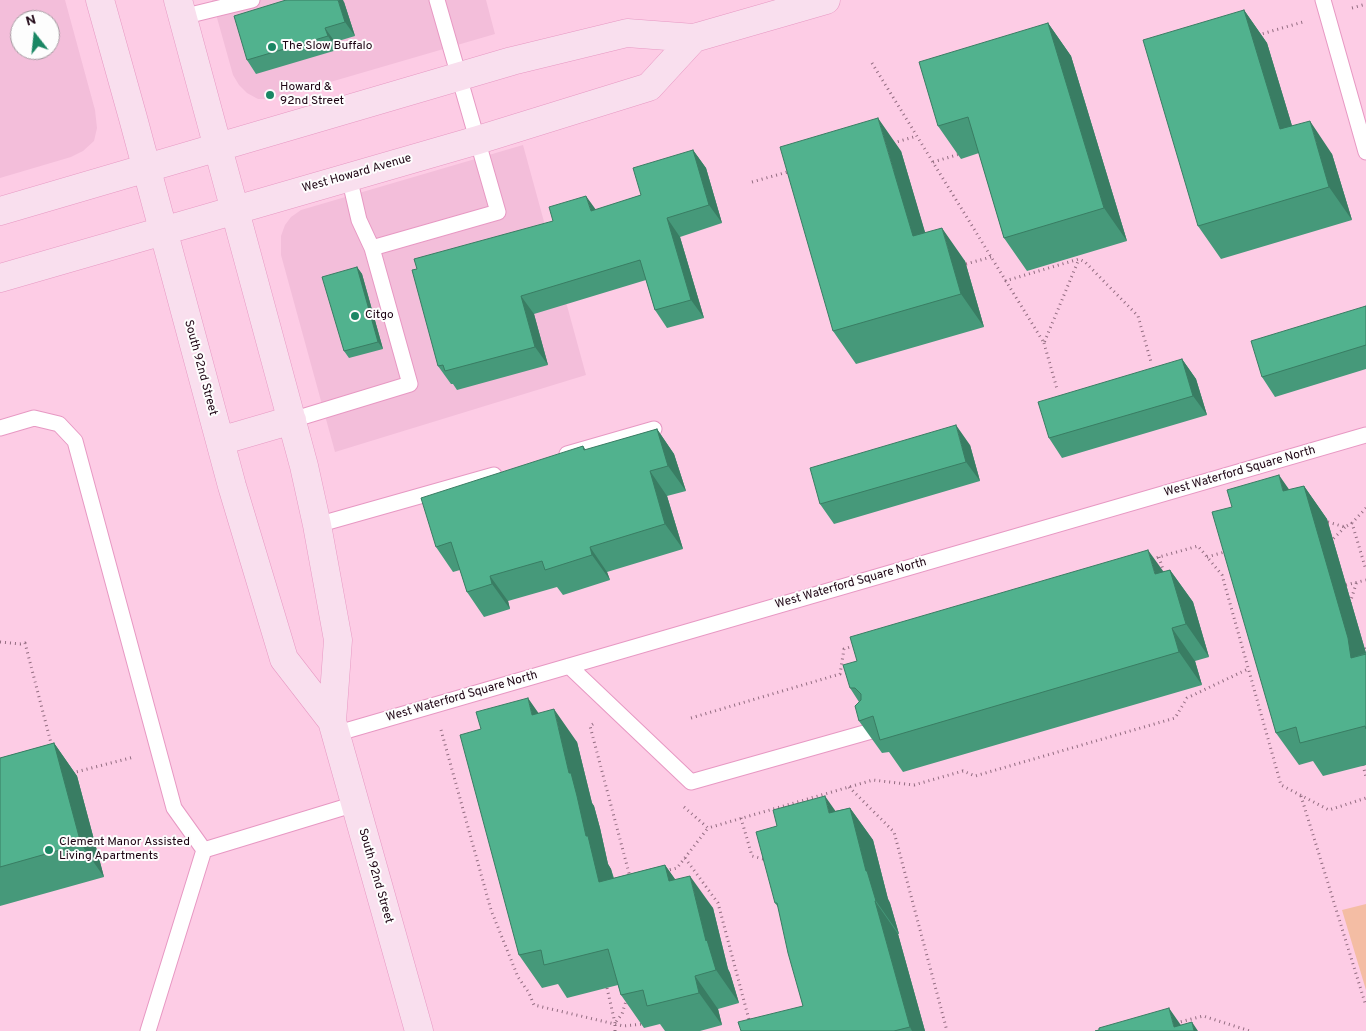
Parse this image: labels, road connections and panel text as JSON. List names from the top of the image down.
{
  "streets": {
    "main road": ["West Howard Avenue", "South 92nd Street"],
    "lane": ["West Waterford Square North"]
  },
  "crossings": [
    ["West Howard Avenue", "South 92nd Street"],
    ["South 92nd Street", "West Waterford Square North"]
  ],
  "places": [
    "The Slow Buffalo",
    "Howard & 92nd Street",
    "Citgo",
    "Clement Manor Assisted Living Apartments"
  ],
  "north": "top"
}
